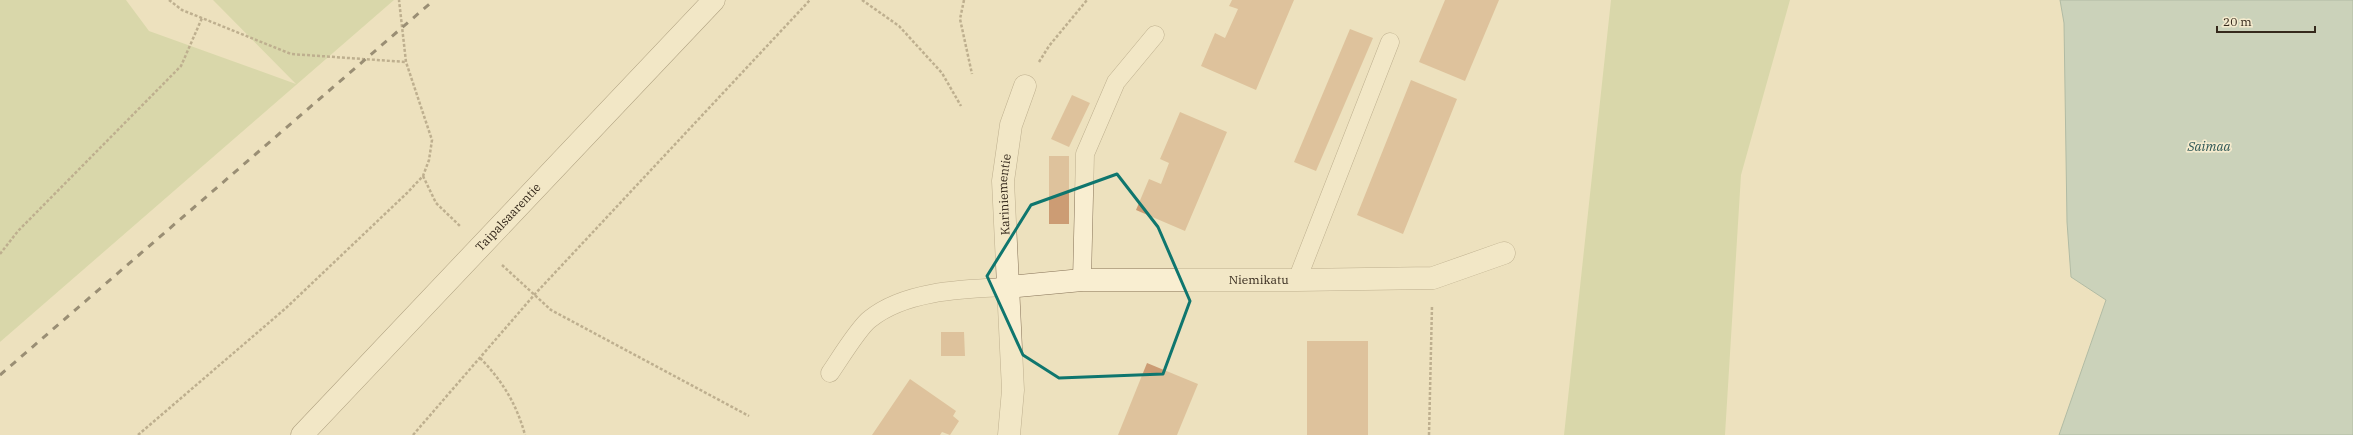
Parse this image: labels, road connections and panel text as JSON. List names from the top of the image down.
{
  "streets": {
    "street": ["Kariniementie", "Taipalsaarentie", "Niemikatu"]
  },
  "crossings": [
    ["Kariniementie", "Niemikatu"]
  ],
  "water": ["Saimaa"],
  "scale_bar": "20 m"
}
